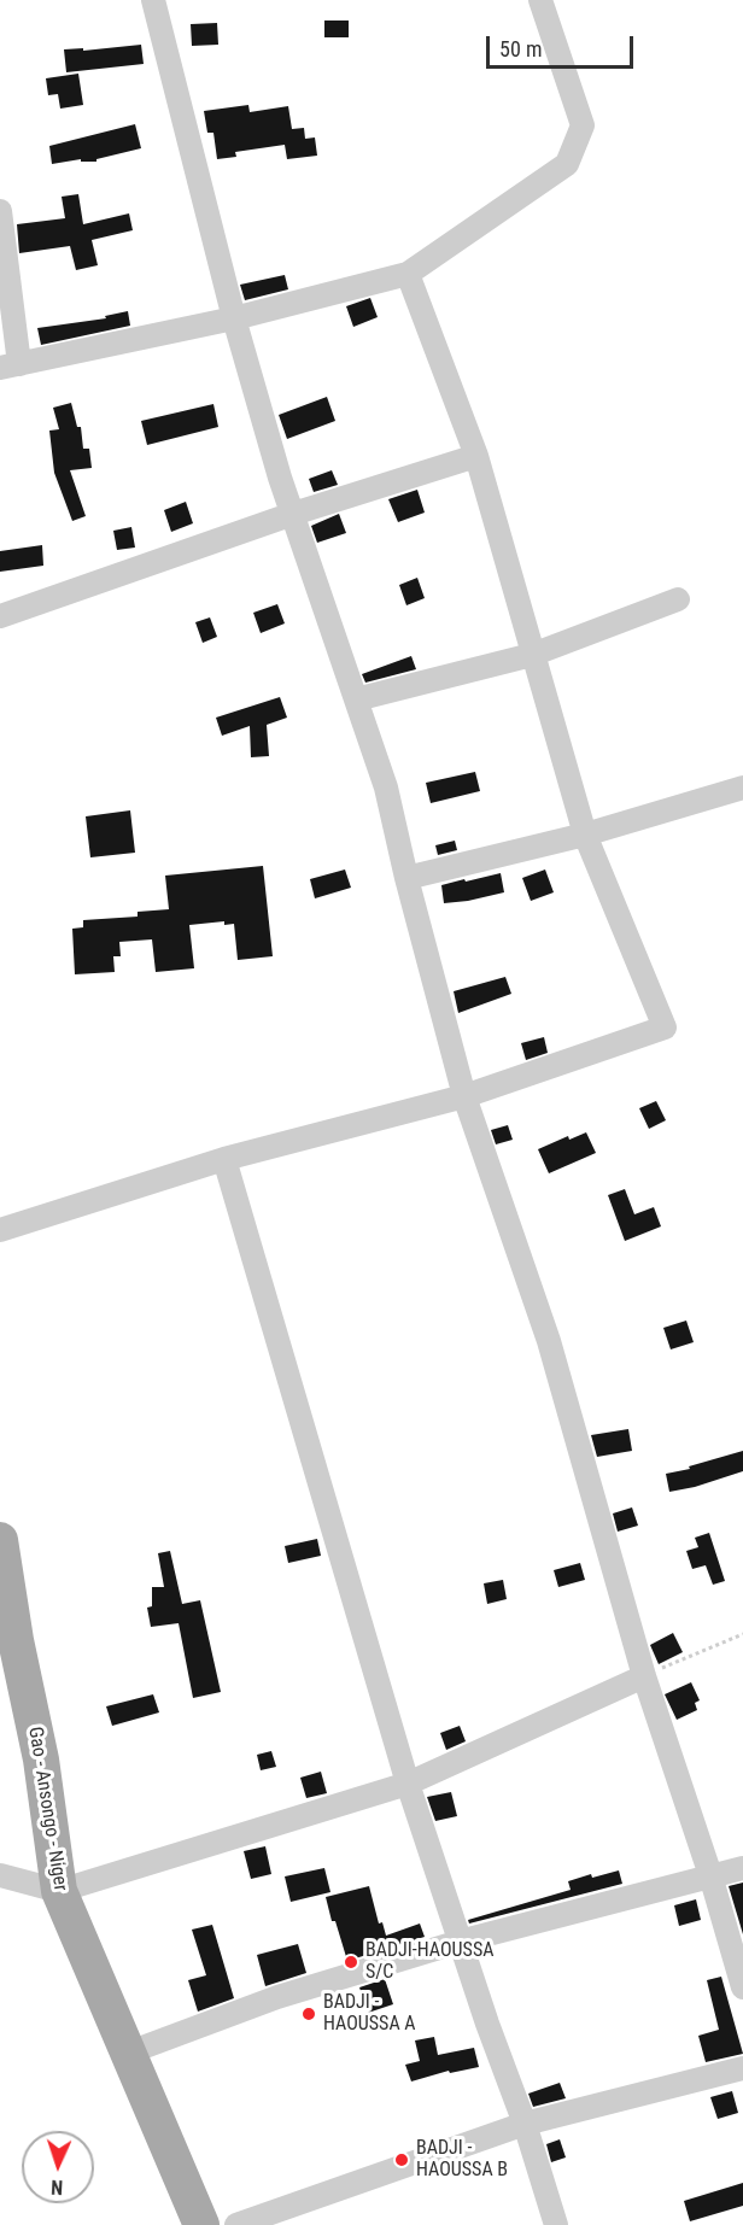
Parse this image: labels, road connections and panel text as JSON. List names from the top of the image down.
{
  "streets": {
    "main road": ["Gao - Ansongo - Niger"]
  },
  "places": ["BADJI-HAOUSSA S/C", "BADJI - HAOUSSA A", "BADJI - HAOUSSA B"],
  "scale_bar": "50 m",
  "north": "bottom"
}
